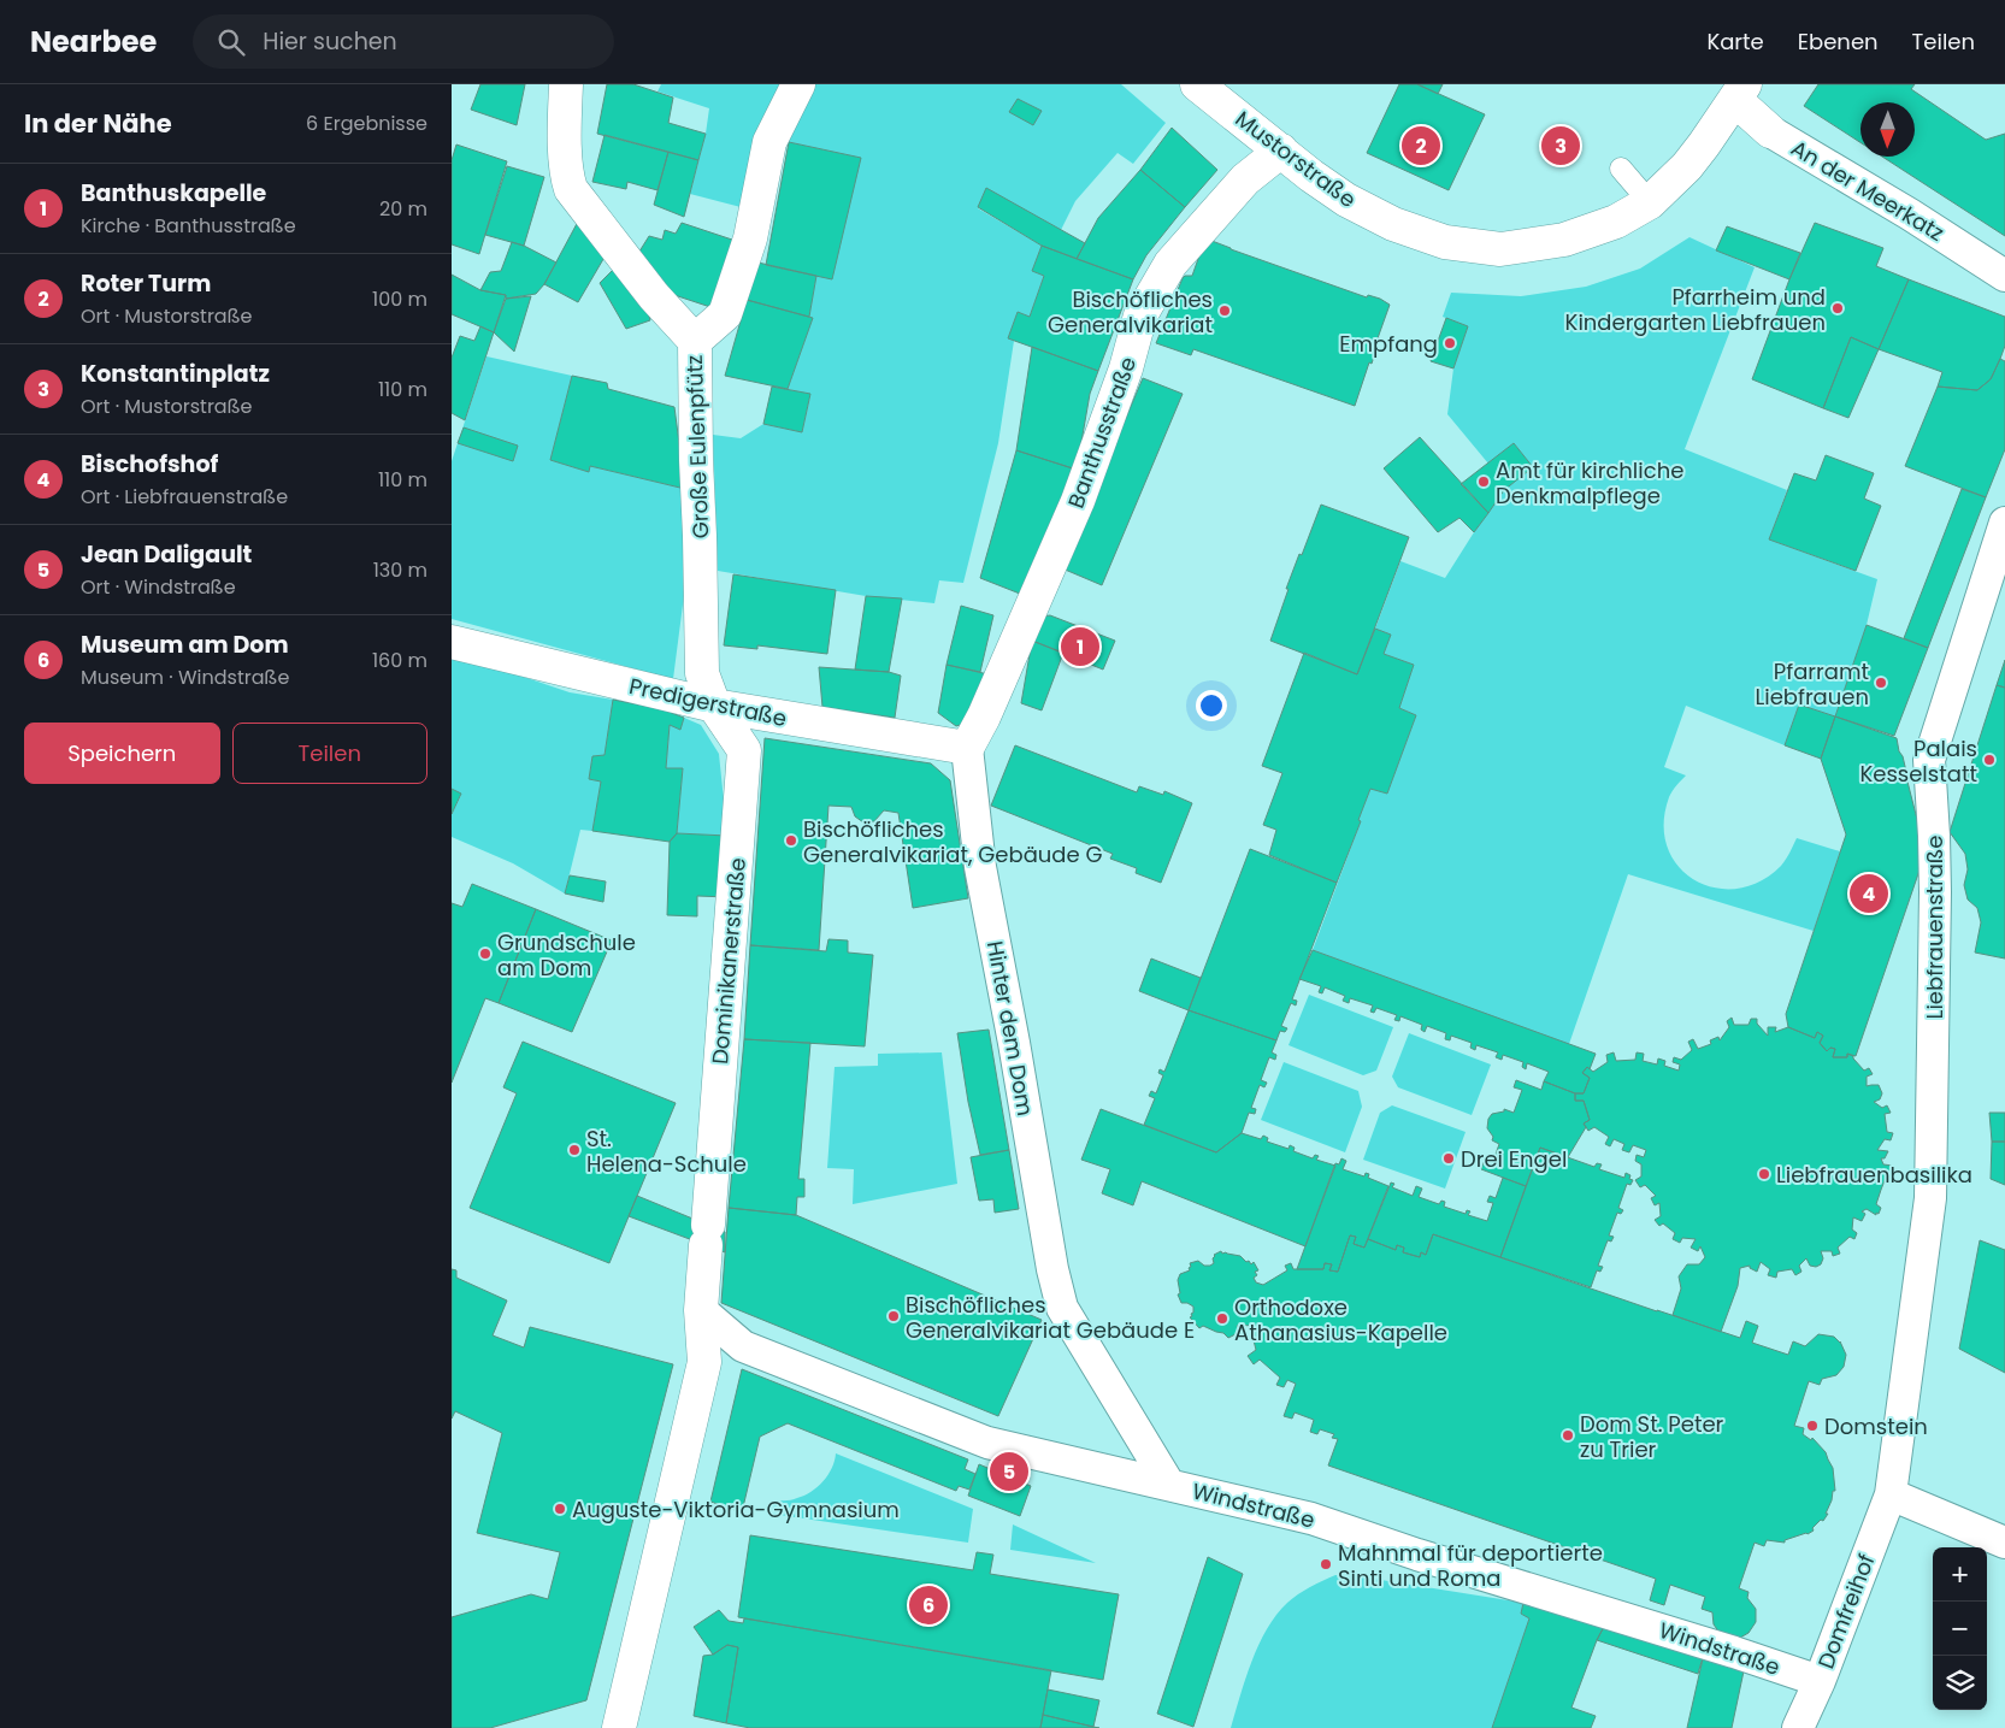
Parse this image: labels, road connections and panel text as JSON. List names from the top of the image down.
{
  "streets": {
    "street": [
      "Mustorstraße",
      "An der Meerkatz",
      "Banthusstraße",
      "Große Eulenpfütz",
      "Predigerstraße",
      "Liebfrauenstraße",
      "Dominikanerstraße",
      "Hinter dem Dom",
      "Windstraße",
      "Domfreihof"
    ]
  },
  "crossings": [
    ["Mustorstraße", "An der Meerkatz"],
    ["Mustorstraße", "Banthusstraße"],
    ["Banthusstraße", "Predigerstraße"],
    ["Banthusstraße", "Hinter dem Dom"],
    ["Große Eulenpfütz", "Predigerstraße"],
    ["Große Eulenpfütz", "Dominikanerstraße"],
    ["Predigerstraße", "Dominikanerstraße"],
    ["Predigerstraße", "Hinter dem Dom"],
    ["Liebfrauenstraße", "Domfreihof"],
    ["Dominikanerstraße", "Windstraße"],
    ["Hinter dem Dom", "Windstraße"],
    ["Windstraße", "Domfreihof"]
  ],
  "places": [
    "Pfarrheim und Kindergarten Liebfrauen",
    "Bischöfliches Generalvikariat",
    "Empfang",
    "Amt für kirchliche Denkmalpflege",
    "Pfarramt Liebfrauen",
    "Palais Kesselstatt",
    "Bischöfliches Generalvikariat, Gebäude G",
    "Grundschule am Dom",
    "St. Helena-Schule",
    "Drei Engel",
    "Liebfrauenbasilika",
    "Bischöfliches Generalvikariat Gebäude E",
    "Orthodoxe Athanasius-Kapelle",
    "Domstein",
    "Dom St. Peter zu Trier",
    "Auguste-Viktoria-Gymnasium",
    "Mahnmal für deportierte Sinti und Roma"
  ],
  "north": "bottom",
  "page": {
    "header": "Nearbee",
    "search": "Hier suchen",
    "nav": ["Karte", "Ebenen", "Teilen"],
    "heading": ["In der Nähe", "6 Ergebnisse"],
    "pins": [
      "2",
      "3",
      "1",
      "4",
      "5",
      "6"
    ],
    "list": [
      {
        "mark": "1",
        "name": "Banthuskapelle",
        "note": "Kirche · Banthusstraße",
        "value": "20 m"
      },
      {
        "mark": "2",
        "name": "Roter Turm",
        "note": "Ort · Mustorstraße",
        "value": "100 m"
      },
      {
        "mark": "3",
        "name": "Konstantinplatz",
        "note": "Ort · Mustorstraße",
        "value": "110 m"
      },
      {
        "mark": "4",
        "name": "Bischofshof",
        "note": "Ort · Liebfrauenstraße",
        "value": "110 m"
      },
      {
        "mark": "5",
        "name": "Jean Daligault",
        "note": "Ort · Windstraße",
        "value": "130 m"
      },
      {
        "mark": "6",
        "name": "Museum am Dom",
        "note": "Museum · Windstraße",
        "value": "160 m"
      }
    ],
    "buttons": ["Speichern", "Teilen"],
    "map_buttons": ["+", "−"]
  }
}
